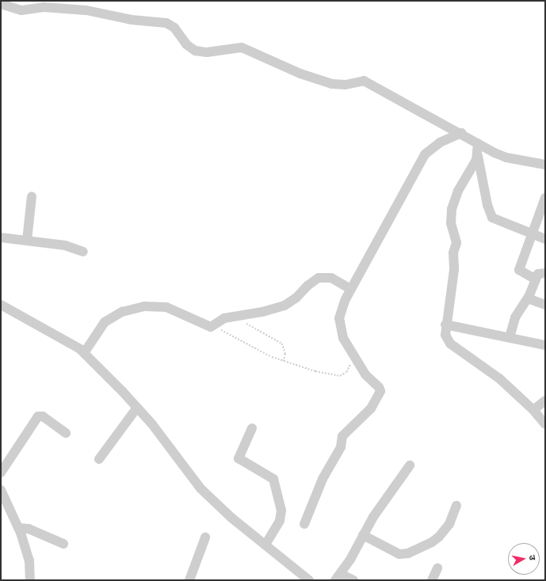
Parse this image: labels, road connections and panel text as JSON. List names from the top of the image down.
{
  "north": "right"
}
